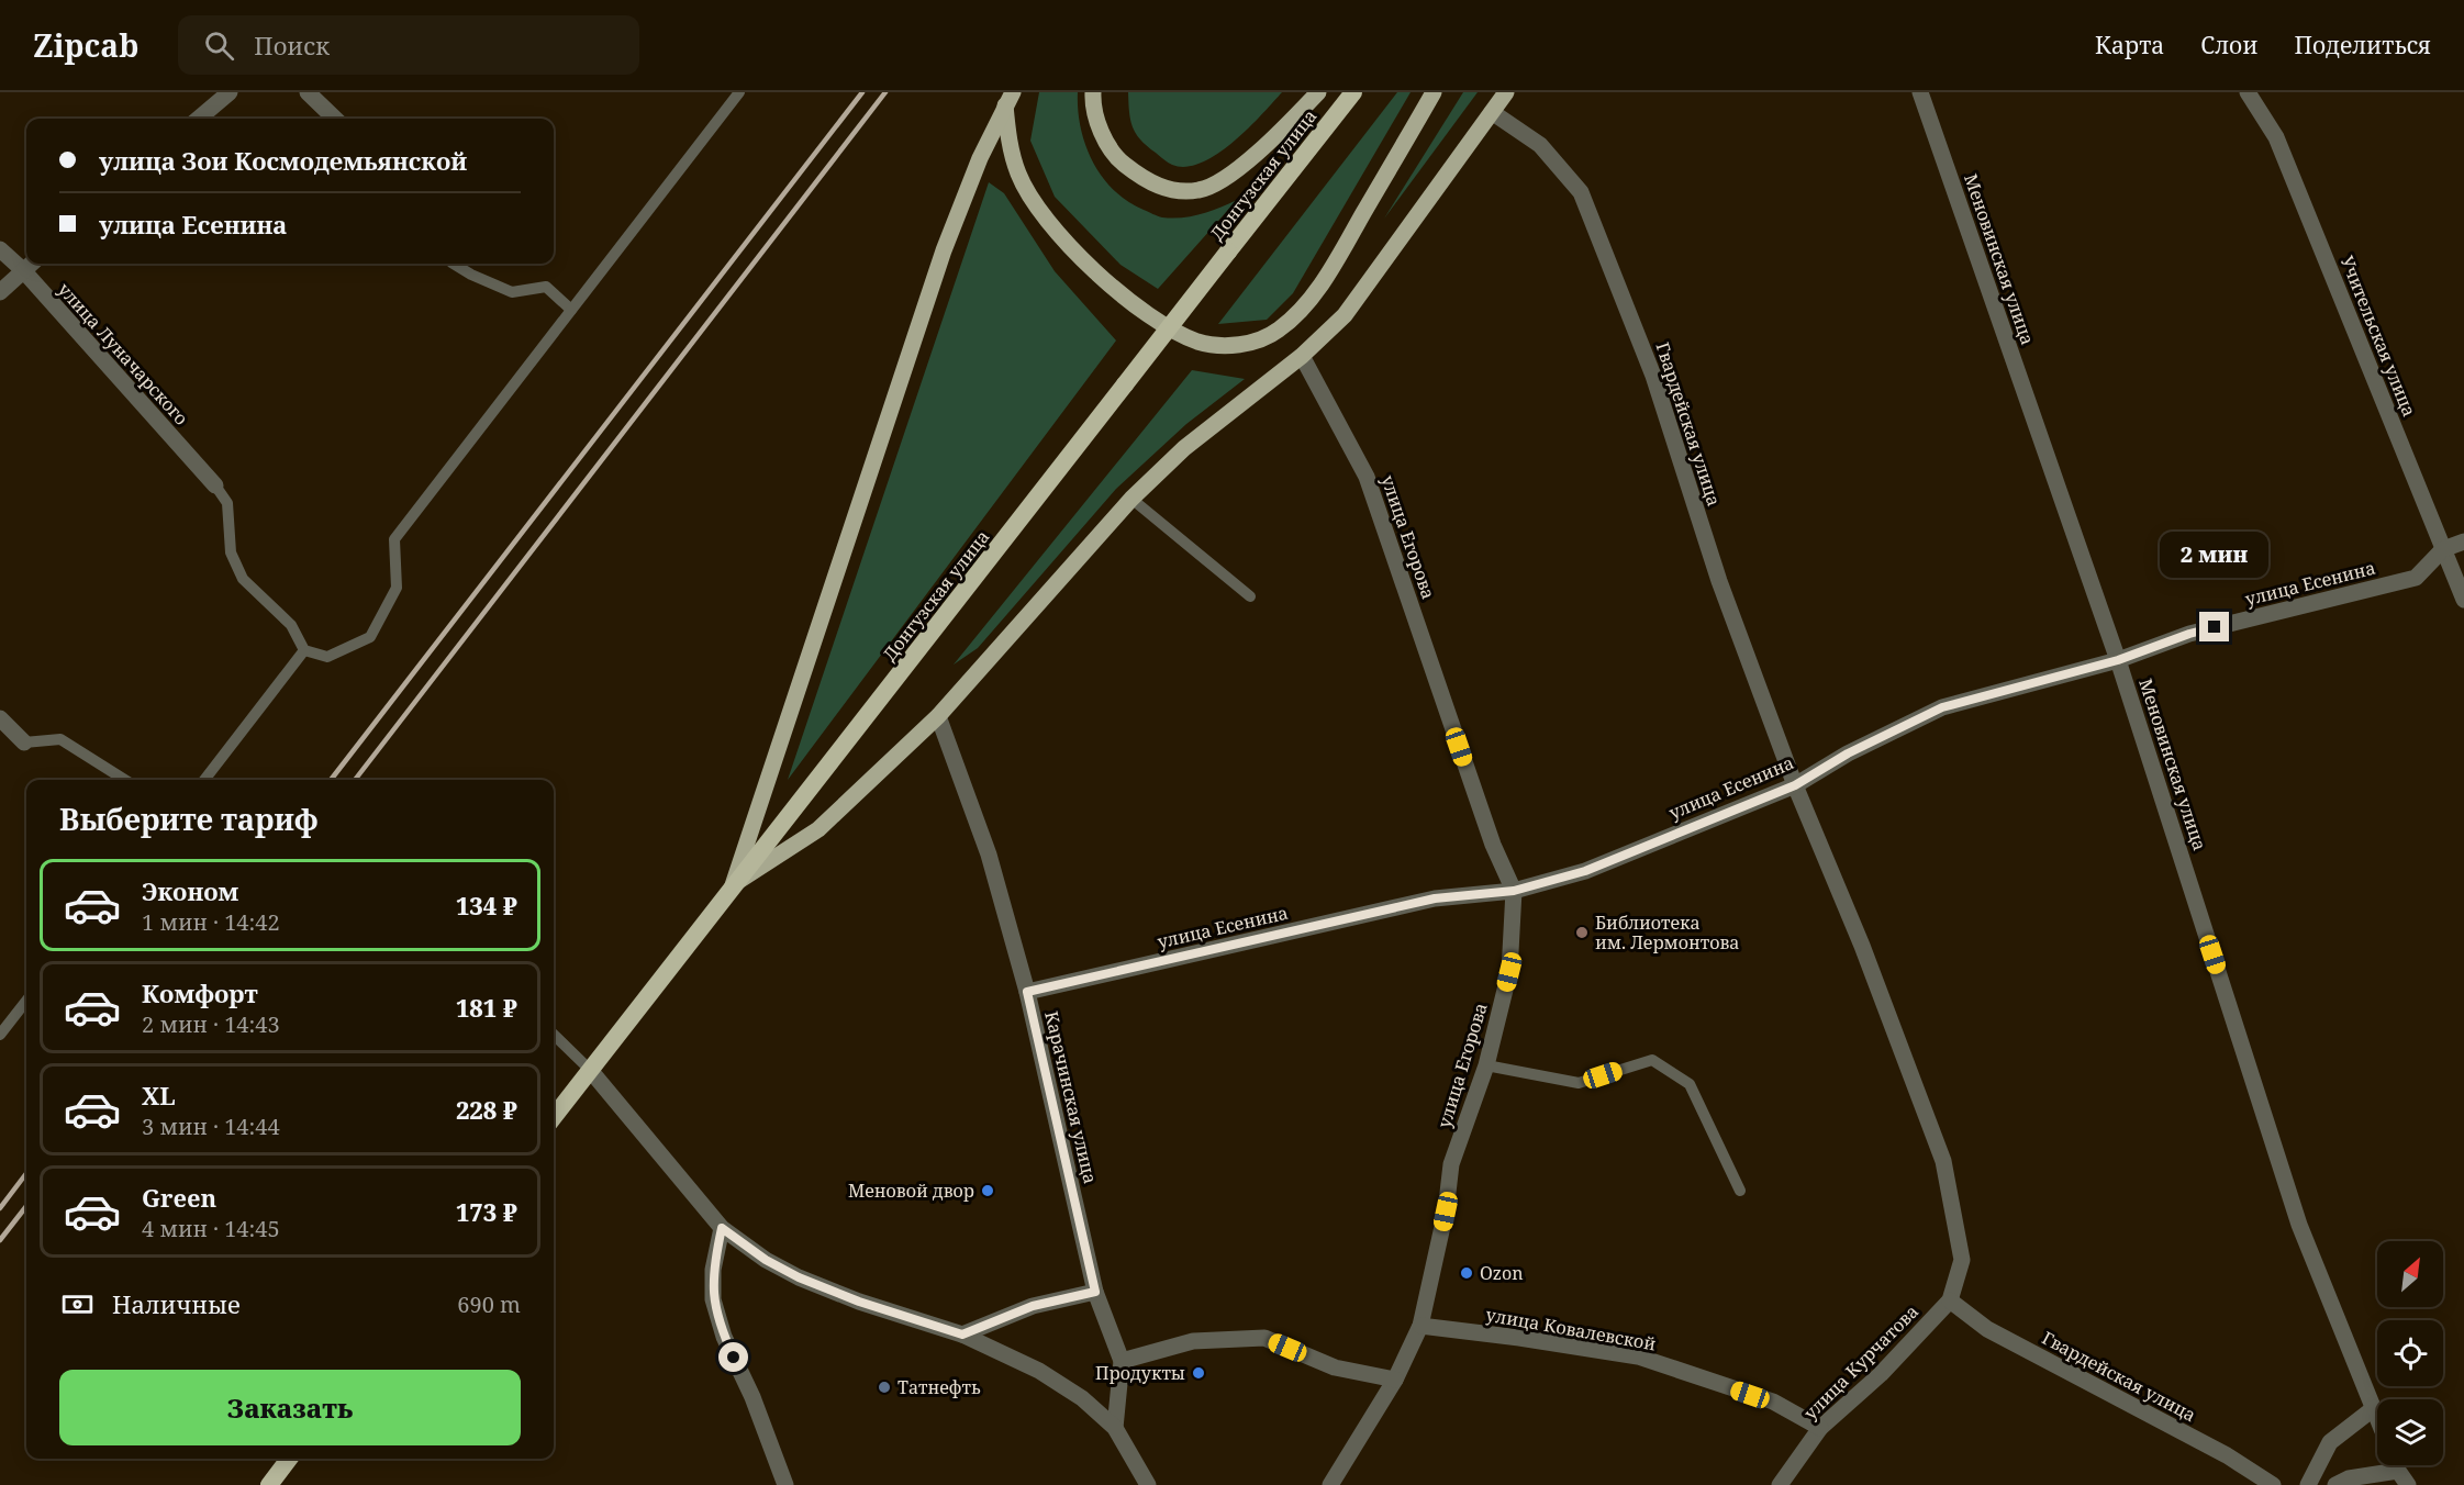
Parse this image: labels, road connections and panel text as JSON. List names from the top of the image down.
{
  "streets": {
    "highway": ["Донгузская улица"],
    "street": [
      "Меновинская улица",
      "Учительская улица",
      "улица Луначарского",
      "Гвардейская улица",
      "улица Егорова",
      "улица Есенина",
      "Карачинская улица",
      "улица Ковалевской",
      "улица Курчатова"
    ]
  },
  "crossings": [
    ["Меновинская улица", "улица Есенина"],
    ["Учительская улица", "улица Есенина"],
    ["Гвардейская улица", "улица Есенина"],
    ["Гвардейская улица", "улица Курчатова"],
    ["улица Егорова", "улица Есенина"],
    ["улица Егорова", "улица Ковалевской"],
    ["улица Есенина", "Карачинская улица"],
    ["улица Ковалевской", "улица Курчатова"]
  ],
  "places": [
    "Библиотека им. Лермонтова",
    "Меновой двор",
    "Ozon",
    "Продукты",
    "Татнефть"
  ],
  "north": "top right",
  "page": {
    "header": "Zipcab",
    "search": "Поиск",
    "nav": ["Карта", "Слои", "Поделиться"],
    "banner": ["улица Зои Космодемьянской", "улица Есенина"],
    "bubble": "2 мин",
    "heading": "Выберите тариф",
    "list": [
      {
        "name": "Эконом",
        "note": "1 мин · 14:42",
        "value": "134 ₽"
      },
      {
        "name": "Комфорт",
        "note": "2 мин · 14:43",
        "value": "181 ₽"
      },
      {
        "name": "XL",
        "note": "3 мин · 14:44",
        "value": "228 ₽"
      },
      {
        "name": "Green",
        "note": "4 мин · 14:45",
        "value": "173 ₽"
      }
    ],
    "pay": ["Наличные", "690 m"],
    "buttons": "Заказать"
  }
}
